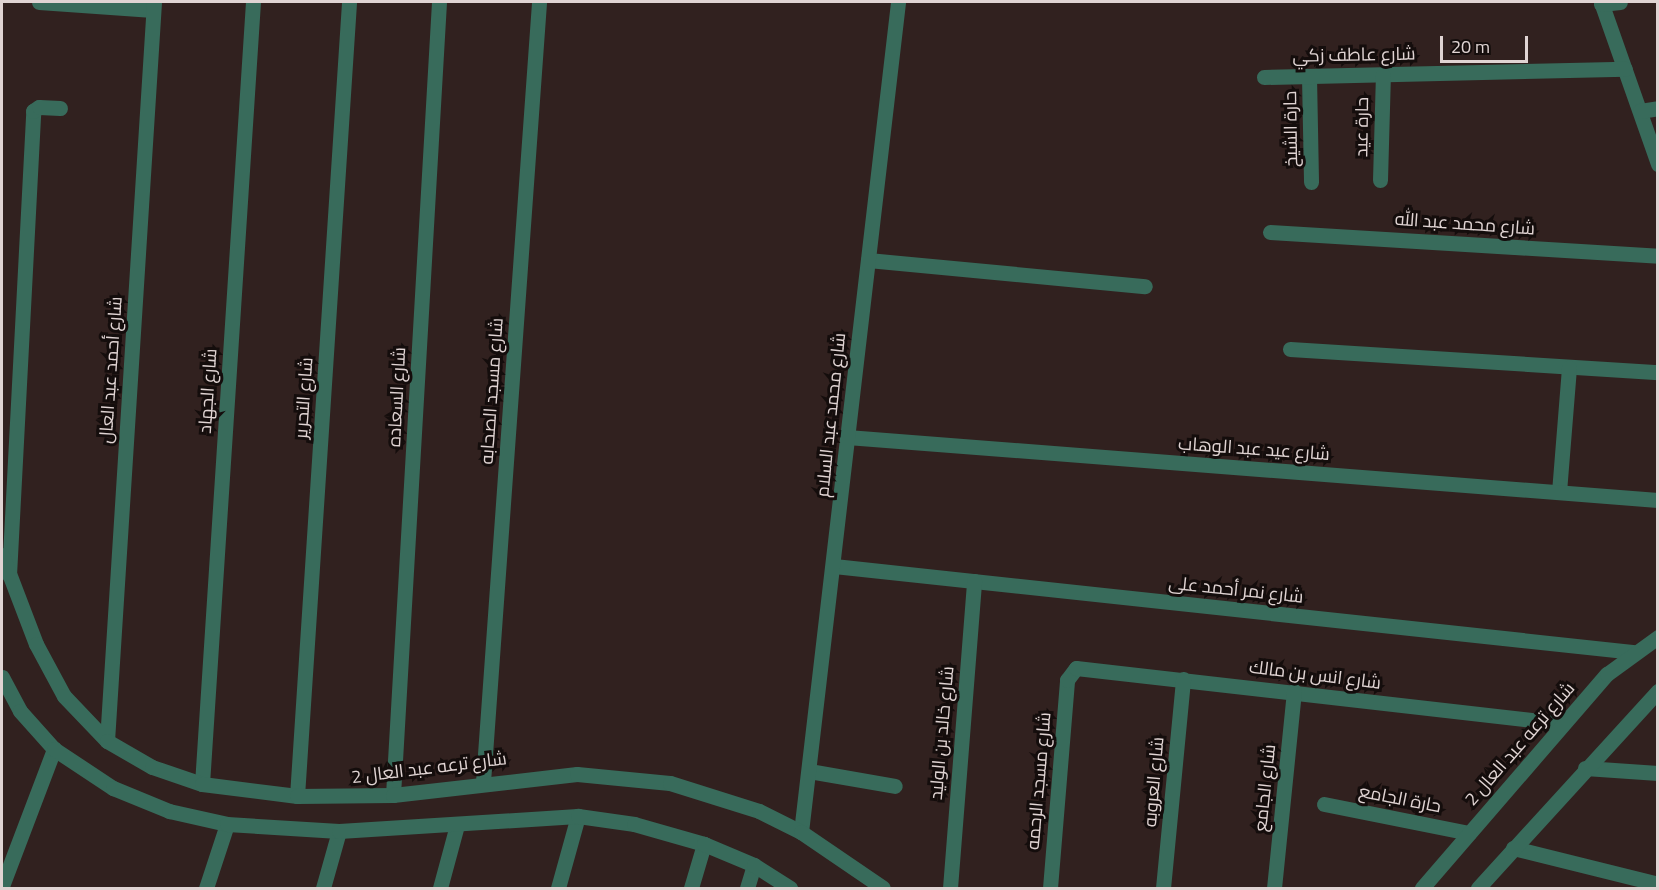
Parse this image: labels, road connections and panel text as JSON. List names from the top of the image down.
{
  "streets": {
    "street": [
      "شارع عاطف زكي",
      "حارة عيد",
      "حارة الشيخ",
      "شارع محمد عبد الله",
      "شارع أحمد عبد العال",
      "شارع الجهاد",
      "شارع مسجد الصحابه",
      "شارع السعاده",
      "شارع التحرير",
      "شارع محمد عبد السلام",
      "شارع عيد عبد الوهاب",
      "شارع نمر أحمد على",
      "شارع انس بن مالك",
      "شارع خالد بن الوليد",
      "شارع ترعه عبد العال 2",
      "شارع مسجد الرحمه",
      "شارع العروبه",
      "شارع الجامع",
      "حارة الجامع"
    ]
  },
  "crossings": [
    ["شارع عاطف زكي", "حارة عيد"],
    ["شارع عاطف زكي", "حارة الشيخ"],
    ["شارع أحمد عبد العال", "شارع ترعه عبد العال 2"],
    ["شارع الجهاد", "شارع ترعه عبد العال 2"],
    ["شارع مسجد الصحابه", "شارع ترعه عبد العال 2"],
    ["شارع السعاده", "شارع ترعه عبد العال 2"],
    ["شارع التحرير", "شارع ترعه عبد العال 2"],
    ["شارع محمد عبد السلام", "شارع عيد عبد الوهاب"],
    ["شارع محمد عبد السلام", "شارع نمر أحمد على"],
    ["شارع محمد عبد السلام", "شارع ترعه عبد العال 2"],
    ["شارع نمر أحمد على", "شارع خالد بن الوليد"],
    ["شارع نمر أحمد على", "شارع ترعه عبد العال 2"],
    ["شارع انس بن مالك", "شارع ترعه عبد العال 2"],
    ["شارع انس بن مالك", "شارع مسجد الرحمه"],
    ["شارع انس بن مالك", "شارع العروبه"],
    ["شارع انس بن مالك", "شارع الجامع"],
    ["شارع ترعه عبد العال 2", "حارة الجامع"]
  ],
  "scale_bar": "20 m"
}
